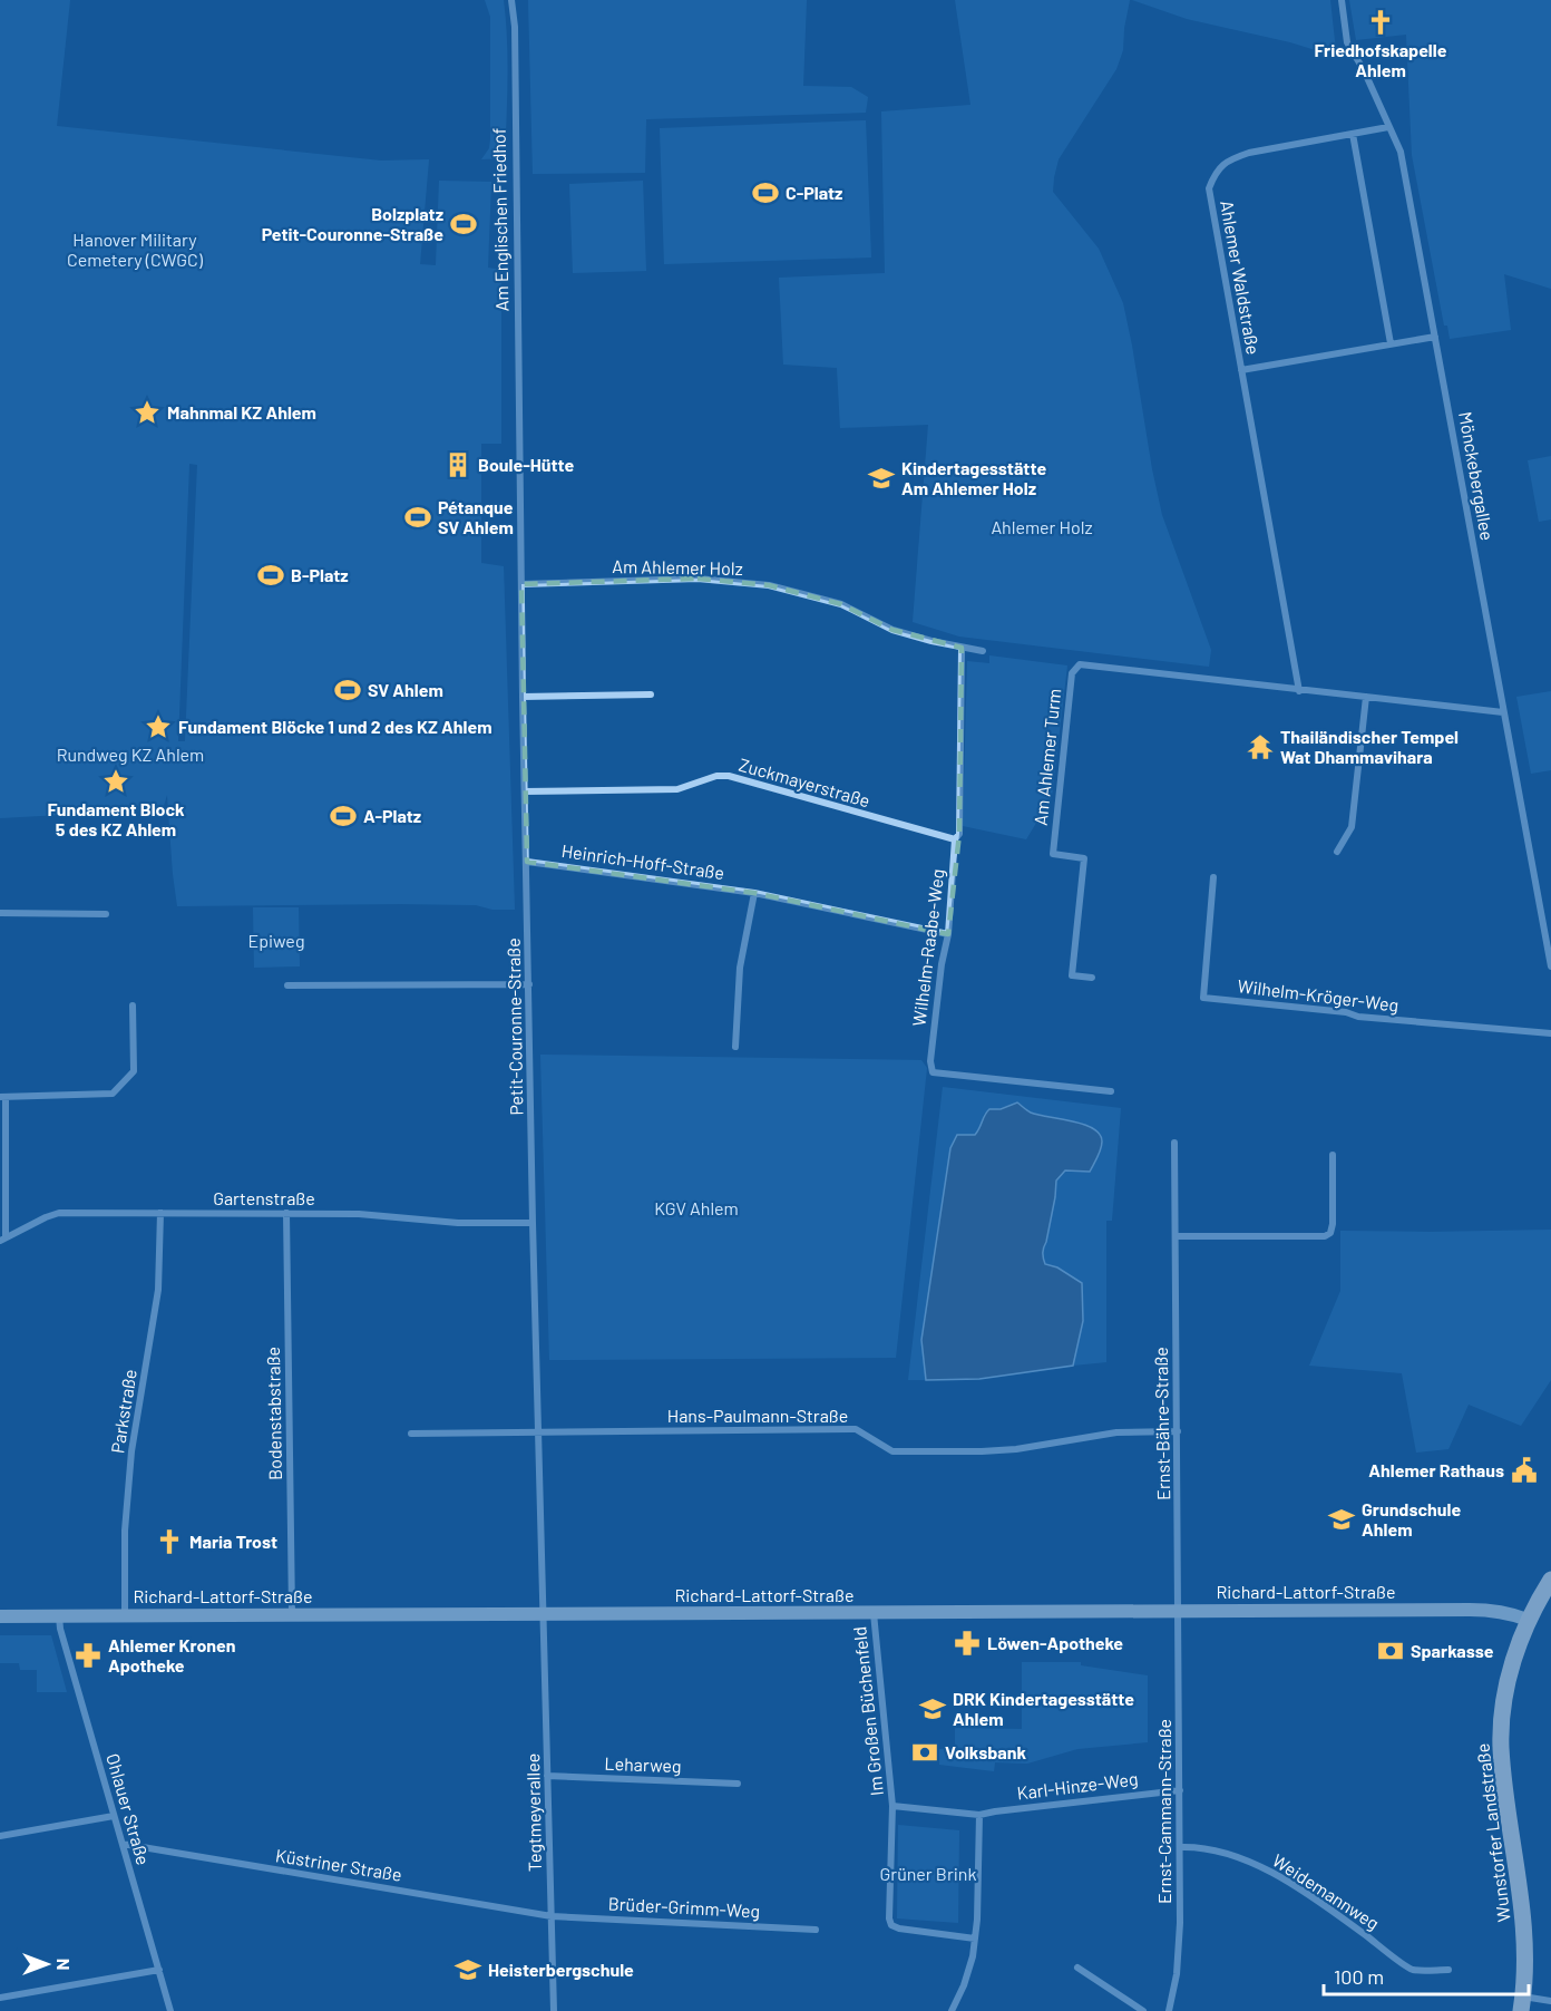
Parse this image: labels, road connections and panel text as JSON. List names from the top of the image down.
{
  "streets": {
    "main road": ["Wunstorfer Landstraße"],
    "street": [
      "Am Englischen Friedhof",
      "Ahlemer Waldstraße",
      "Mönckebergallee",
      "Am Ahlemer Holz",
      "Am Ahlemer Turm",
      "Zuckmayerstraße",
      "Heinrich-Hoff-Straße",
      "Wilhelm-Raabe-Weg",
      "Wilhelm-Kröger-Weg",
      "Petit-Couronne-Straße",
      "Gartenstraße",
      "Parkstraße",
      "Bodenstabstraße",
      "Hans-Paulmann-Straße",
      "Ernst-Bähre-Straße",
      "Richard-Lattorf-Straße",
      "Im Großen Büchenfeld",
      "Leharweg",
      "Karl-Hinze-Weg",
      "Ohlauer Straße",
      "Ernst-Cammann-Straße",
      "Tegtmeyerallee",
      "Küstriner Straße",
      "Weidemannweg",
      "Brüder-Grimm-Weg"
    ]
  },
  "crossings": [
    ["Am Englischen Friedhof", "Petit-Couronne-Straße"],
    ["Ahlemer Waldstraße", "Mönckebergallee"],
    ["Ahlemer Waldstraße", "Am Ahlemer Turm"],
    ["Mönckebergallee", "Am Ahlemer Turm"],
    ["Am Ahlemer Holz", "Wilhelm-Raabe-Weg"],
    ["Am Ahlemer Holz", "Petit-Couronne-Straße"],
    ["Zuckmayerstraße", "Wilhelm-Raabe-Weg"],
    ["Zuckmayerstraße", "Petit-Couronne-Straße"],
    ["Heinrich-Hoff-Straße", "Wilhelm-Raabe-Weg"],
    ["Heinrich-Hoff-Straße", "Petit-Couronne-Straße"],
    ["Petit-Couronne-Straße", "Gartenstraße"],
    ["Petit-Couronne-Straße", "Hans-Paulmann-Straße"],
    ["Petit-Couronne-Straße", "Richard-Lattorf-Straße"],
    ["Petit-Couronne-Straße", "Tegtmeyerallee"],
    ["Gartenstraße", "Parkstraße"],
    ["Gartenstraße", "Bodenstabstraße"],
    ["Parkstraße", "Richard-Lattorf-Straße"],
    ["Bodenstabstraße", "Richard-Lattorf-Straße"],
    ["Hans-Paulmann-Straße", "Ernst-Bähre-Straße"],
    ["Ernst-Bähre-Straße", "Richard-Lattorf-Straße"],
    ["Ernst-Bähre-Straße", "Ernst-Cammann-Straße"],
    ["Richard-Lattorf-Straße", "Im Großen Büchenfeld"],
    ["Richard-Lattorf-Straße", "Ohlauer Straße"],
    ["Richard-Lattorf-Straße", "Ernst-Cammann-Straße"],
    ["Richard-Lattorf-Straße", "Tegtmeyerallee"],
    ["Richard-Lattorf-Straße", "Wunstorfer Landstraße"],
    ["Im Großen Büchenfeld", "Karl-Hinze-Weg"],
    ["Leharweg", "Tegtmeyerallee"],
    ["Karl-Hinze-Weg", "Ernst-Cammann-Straße"],
    ["Ohlauer Straße", "Küstriner Straße"],
    ["Ernst-Cammann-Straße", "Weidemannweg"],
    ["Tegtmeyerallee", "Küstriner Straße"],
    ["Tegtmeyerallee", "Brüder-Grimm-Weg"],
    ["Küstriner Straße", "Brüder-Grimm-Weg"]
  ],
  "parks": [
    "Hanover Military Cemetery (CWGC)",
    "Ahlemer Holz",
    "Rundweg KZ Ahlem",
    "Epiweg",
    "KGV Ahlem",
    "Grüner Brink"
  ],
  "places": {
    "church": ["Friedhofskapelle Ahlem", "Maria Trost"],
    "sports": [
      "C-Platz",
      "Bolzplatz Petit-Couronne-Straße",
      "Pétanque SV Ahlem",
      "B-Platz",
      "SV Ahlem",
      "A-Platz"
    ],
    "place": ["Mahnmal KZ Ahlem", "Fundament Blöcke 1 und 2 des KZ Ahlem", "Fundament Block 5 des KZ Ahlem"],
    "building": ["Boule-Hütte"],
    "school or university": [
      "Kindertagesstätte Am Ahlemer Holz",
      "Grundschule Ahlem",
      "DRK Kindertagesstätte Ahlem",
      "Heisterbergschule"
    ],
    "temple": ["Thailändischer Tempel Wat Dhammavihara"],
    "public building": ["Ahlemer Rathaus"],
    "pharmacy": ["Löwen-Apotheke", "Ahlemer Kronen Apotheke"],
    "bank": ["Sparkasse", "Volksbank"]
  },
  "scale_bar": "100 m",
  "north": "right"
}
